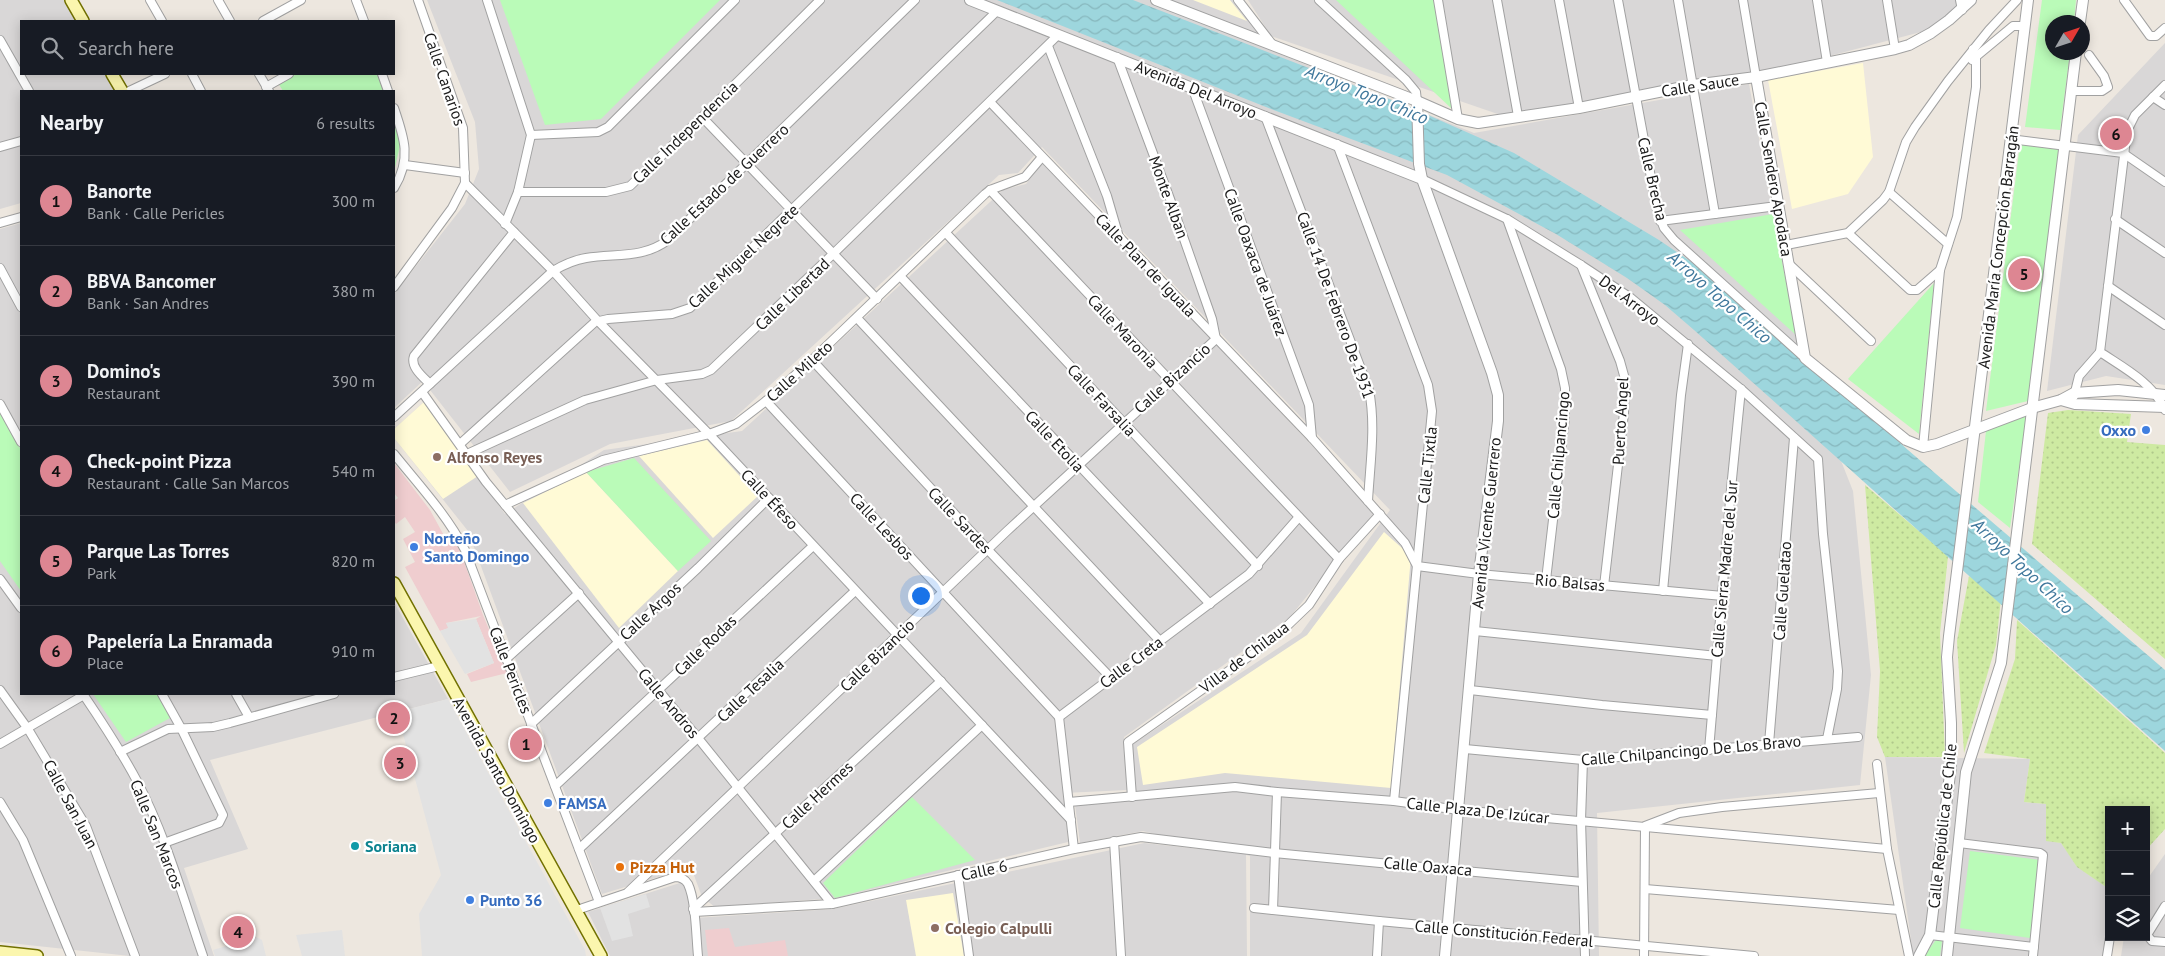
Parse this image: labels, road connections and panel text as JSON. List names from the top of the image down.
{
  "streets": {
    "main road": ["Avenida Santo Domingo"],
    "street": [
      "Calle Canarios",
      "Calle Sauce",
      "Avenida Del Arroyo",
      "Calle Independencia",
      "Calle Brecha",
      "Calle Sendero Apodaca",
      "Calle Estado de Guerrero",
      "Monte Alban",
      "Avenida María Concepción Barragán",
      "Calle Miguel Negrete",
      "Calle Oaxaca de Juárez",
      "Calle Plan de Iguala",
      "Calle Libertad",
      "Del Arroyo",
      "Calle 14 De Febrero De 1931",
      "Calle Maronia",
      "Calle Mileto",
      "Calle Bizancio",
      "Calle Farsalia",
      "Puerto Angel",
      "Calle Etolia",
      "Calle Chilpancingo",
      "Calle Tixtla",
      "Calle Éfeso",
      "Calle Sardes",
      "Avenida Vicente Guerrero",
      "Calle Lesbos",
      "Calle Sierra Madre del Sur",
      "Rio Balsas",
      "Calle Guelatao",
      "Calle Argos",
      "Calle Rodas",
      "Villa de Chilaua",
      "Calle Creta",
      "Calle Pericles",
      "Calle Tesalia",
      "Calle Andros",
      "Calle Chilpancingo De Los Bravo",
      "Calle Hermes",
      "Calle San Juan",
      "Calle Plaza De Izúcar",
      "Calle República de Chile",
      "Calle San Marcos",
      "Calle Oaxaca",
      "Calle 6",
      "Calle Constitución Federal"
    ]
  },
  "crossings": [
    ["Calle Canarios", "Calle Éfeso"],
    ["Calle Sauce", "Calle Brecha"],
    ["Calle Sauce", "Calle Sendero Apodaca"],
    ["Calle Sauce", "Avenida Vicente Guerrero"],
    ["Avenida Del Arroyo", "Monte Alban"],
    ["Avenida Del Arroyo", "Calle Miguel Negrete"],
    ["Avenida Del Arroyo", "Calle Oaxaca de Juárez"],
    ["Avenida Del Arroyo", "Calle Libertad"],
    ["Avenida Del Arroyo", "Del Arroyo"],
    ["Avenida Del Arroyo", "Calle 14 De Febrero De 1931"],
    ["Avenida Del Arroyo", "Calle Tixtla"],
    ["Avenida Del Arroyo", "Avenida Vicente Guerrero"],
    ["Calle Brecha", "Calle Sendero Apodaca"],
    ["Calle Estado de Guerrero", "Calle Éfeso"],
    ["Calle Estado de Guerrero", "Calle Andros"],
    ["Monte Alban", "Calle Plan de Iguala"],
    ["Monte Alban", "Calle Bizancio"],
    ["Avenida María Concepción Barragán", "Calle República de Chile"],
    ["Calle Miguel Negrete", "Calle Éfeso"],
    ["Calle Oaxaca de Juárez", "Calle Plan de Iguala"],
    ["Calle Plan de Iguala", "Calle Libertad"],
    ["Calle Plan de Iguala", "Calle 14 De Febrero De 1931"],
    ["Calle Plan de Iguala", "Calle Mileto"],
    ["Calle Plan de Iguala", "Calle Bizancio"],
    ["Calle Plan de Iguala", "Calle Tixtla"],
    ["Calle Plan de Iguala", "Rio Balsas"],
    ["Calle Plan de Iguala", "Villa de Chilaua"],
    ["Calle Libertad", "Calle Éfeso"],
    ["Calle Libertad", "Calle Andros"],
    ["Del Arroyo", "Puerto Angel"],
    ["Del Arroyo", "Calle Chilpancingo"],
    ["Del Arroyo", "Avenida Vicente Guerrero"],
    ["Del Arroyo", "Calle Sierra Madre del Sur"],
    ["Del Arroyo", "Calle Guelatao"],
    ["Del Arroyo", "Calle Chilpancingo De Los Bravo"],
    ["Calle Maronia", "Calle Mileto"],
    ["Calle Maronia", "Calle Bizancio"],
    ["Calle Maronia", "Villa de Chilaua"],
    ["Calle Maronia", "Calle Creta"],
    ["Calle Mileto", "Calle Farsalia"],
    ["Calle Mileto", "Calle Etolia"],
    ["Calle Mileto", "Calle Éfeso"],
    ["Calle Mileto", "Calle Sardes"],
    ["Calle Mileto", "Calle Lesbos"],
    ["Calle Mileto", "Calle Andros"],
    ["Calle Bizancio", "Calle Farsalia"],
    ["Calle Bizancio", "Calle Etolia"],
    ["Calle Bizancio", "Calle Éfeso"],
    ["Calle Bizancio", "Calle Sardes"],
    ["Calle Bizancio", "Calle Lesbos"],
    ["Calle Bizancio", "Calle Andros"],
    ["Calle Farsalia", "Calle Creta"],
    ["Puerto Angel", "Rio Balsas"],
    ["Calle Etolia", "Calle Creta"],
    ["Calle Chilpancingo", "Rio Balsas"],
    ["Calle Tixtla", "Rio Balsas"],
    ["Calle Tixtla", "Calle Plaza De Izúcar"],
    ["Calle Éfeso", "Calle Argos"],
    ["Calle Éfeso", "Calle Rodas"],
    ["Calle Éfeso", "Calle Tesalia"],
    ["Calle Éfeso", "Calle Hermes"],
    ["Calle Sardes", "Calle Creta"],
    ["Avenida Vicente Guerrero", "Rio Balsas"],
    ["Avenida Vicente Guerrero", "Calle Chilpancingo De Los Bravo"],
    ["Avenida Vicente Guerrero", "Calle Plaza De Izúcar"],
    ["Avenida Vicente Guerrero", "Calle Oaxaca"],
    ["Avenida Vicente Guerrero", "Calle Constitución Federal"],
    ["Calle Lesbos", "Calle Creta"],
    ["Calle Sierra Madre del Sur", "Rio Balsas"],
    ["Calle Sierra Madre del Sur", "Calle Chilpancingo De Los Bravo"],
    ["Calle Guelatao", "Calle Chilpancingo De Los Bravo"],
    ["Calle Argos", "Calle Pericles"],
    ["Calle Argos", "Calle Andros"],
    ["Calle Rodas", "Calle Pericles"],
    ["Calle Rodas", "Calle Andros"],
    ["Villa de Chilaua", "Calle Plaza De Izúcar"],
    ["Calle Pericles", "Calle Tesalia"],
    ["Calle Tesalia", "Calle Andros"],
    ["Calle Andros", "Calle Hermes"],
    ["Calle Andros", "Calle 6"],
    ["Calle Hermes", "Calle 6"],
    ["Calle Oaxaca", "Calle 6"]
  ],
  "water": ["Arroyo Topo Chico"],
  "places": [
    "Oxxo",
    "Alfonso Reyes",
    "Norteño Santo Domingo",
    "FAMSA",
    "Soriana",
    "Pizza Hut",
    "Punto 36",
    "Colegio Calpulli"
  ],
  "north": "top right",
  "page": {
    "search": "Search here",
    "heading": ["Nearby", "6 results"],
    "pins": [
      "6",
      "5",
      "2",
      "1",
      "3",
      "4"
    ],
    "list": [
      {
        "mark": "1",
        "name": "Banorte",
        "note": "Bank · Calle Pericles",
        "value": "300 m"
      },
      {
        "mark": "2",
        "name": "BBVA Bancomer",
        "note": "Bank · San Andres",
        "value": "380 m"
      },
      {
        "mark": "3",
        "name": "Domino's",
        "note": "Restaurant",
        "value": "390 m"
      },
      {
        "mark": "4",
        "name": "Check-point Pizza",
        "note": "Restaurant · Calle San Marcos",
        "value": "540 m"
      },
      {
        "mark": "5",
        "name": "Parque Las Torres",
        "note": "Park",
        "value": "820 m"
      },
      {
        "mark": "6",
        "name": "Papelería La Enramada",
        "note": "Place",
        "value": "910 m"
      }
    ],
    "map_buttons": ["+", "−"]
  }
}
